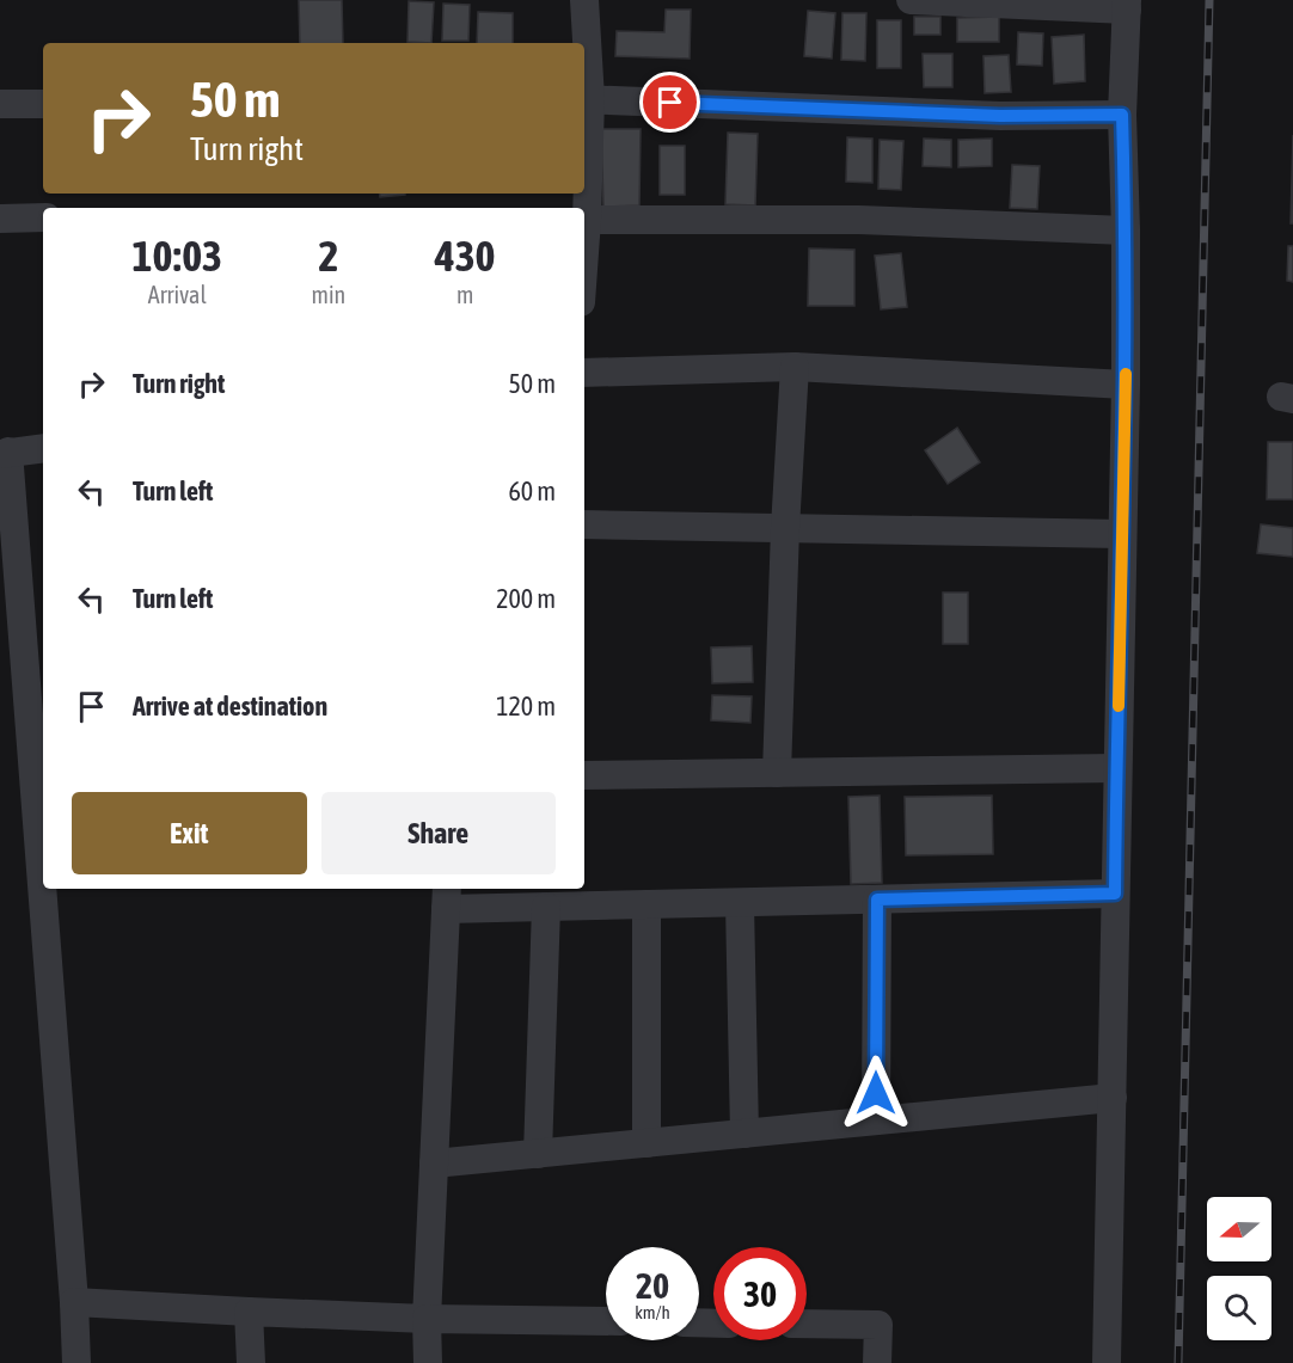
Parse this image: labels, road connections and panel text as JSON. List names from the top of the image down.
{
  "north": "left",
  "page": {
    "turn": ["50 m", "Turn right"],
    "eta": [
      "10:03",
      "Arrival",
      "2",
      "min",
      "430",
      "m"
    ],
    "list": [
      {
        "name": "Turn right",
        "value": "50 m"
      },
      {
        "name": "Turn left",
        "value": "60 m"
      },
      {
        "name": "Turn left",
        "value": "200 m"
      },
      {
        "name": "Arrive at destination",
        "value": "120 m"
      }
    ],
    "buttons": ["Exit", "Share"],
    "speed": "20 km/h",
    "limit": "30"
  }
}
